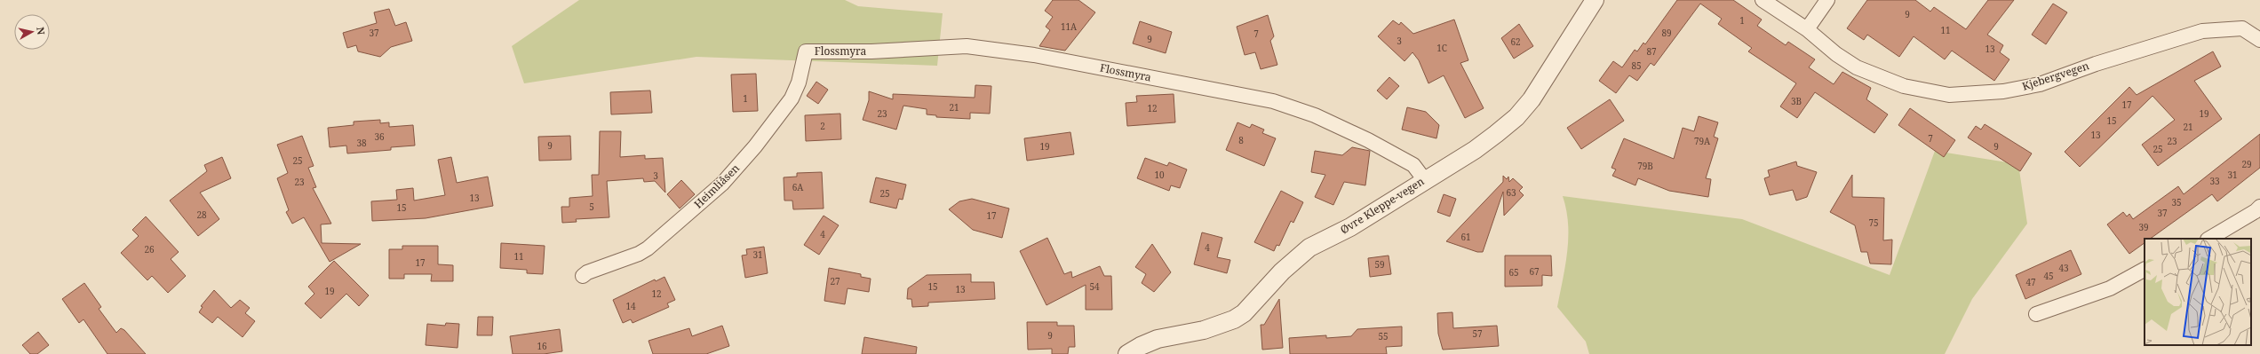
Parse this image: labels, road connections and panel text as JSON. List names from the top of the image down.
{
  "streets": {
    "street": [
      "Flossmyra",
      "Kjebergvegen",
      "Heimliåsen",
      "Øvre Kleppe-vegen"
    ]
  },
  "crossings": [
    ["Flossmyra", "Heimliåsen"],
    ["Flossmyra", "Øvre Kleppe-vegen"]
  ],
  "house_numbers": [
    "9",
    "1",
    "11A",
    "11",
    "37",
    "89",
    "7",
    "9",
    "3",
    "62",
    "1C",
    "13",
    "87",
    "85",
    "1",
    "3B",
    "17",
    "21",
    "12",
    "23",
    "19",
    "15",
    "2",
    "21",
    "13",
    "36",
    "7",
    "8",
    "79A",
    "23",
    "38",
    "9",
    "19",
    "9",
    "25",
    "25",
    "29",
    "79B",
    "10",
    "31",
    "3",
    "33",
    "23",
    "6A",
    "63",
    "25",
    "13",
    "35",
    "5",
    "15",
    "37",
    "28",
    "17",
    "75",
    "39",
    "4",
    "61",
    "4",
    "26",
    "31",
    "11",
    "17",
    "59",
    "43",
    "67",
    "65",
    "45",
    "27",
    "47",
    "15",
    "54",
    "13",
    "19",
    "12",
    "14",
    "57",
    "9",
    "55",
    "16"
  ],
  "north": "right"
}
